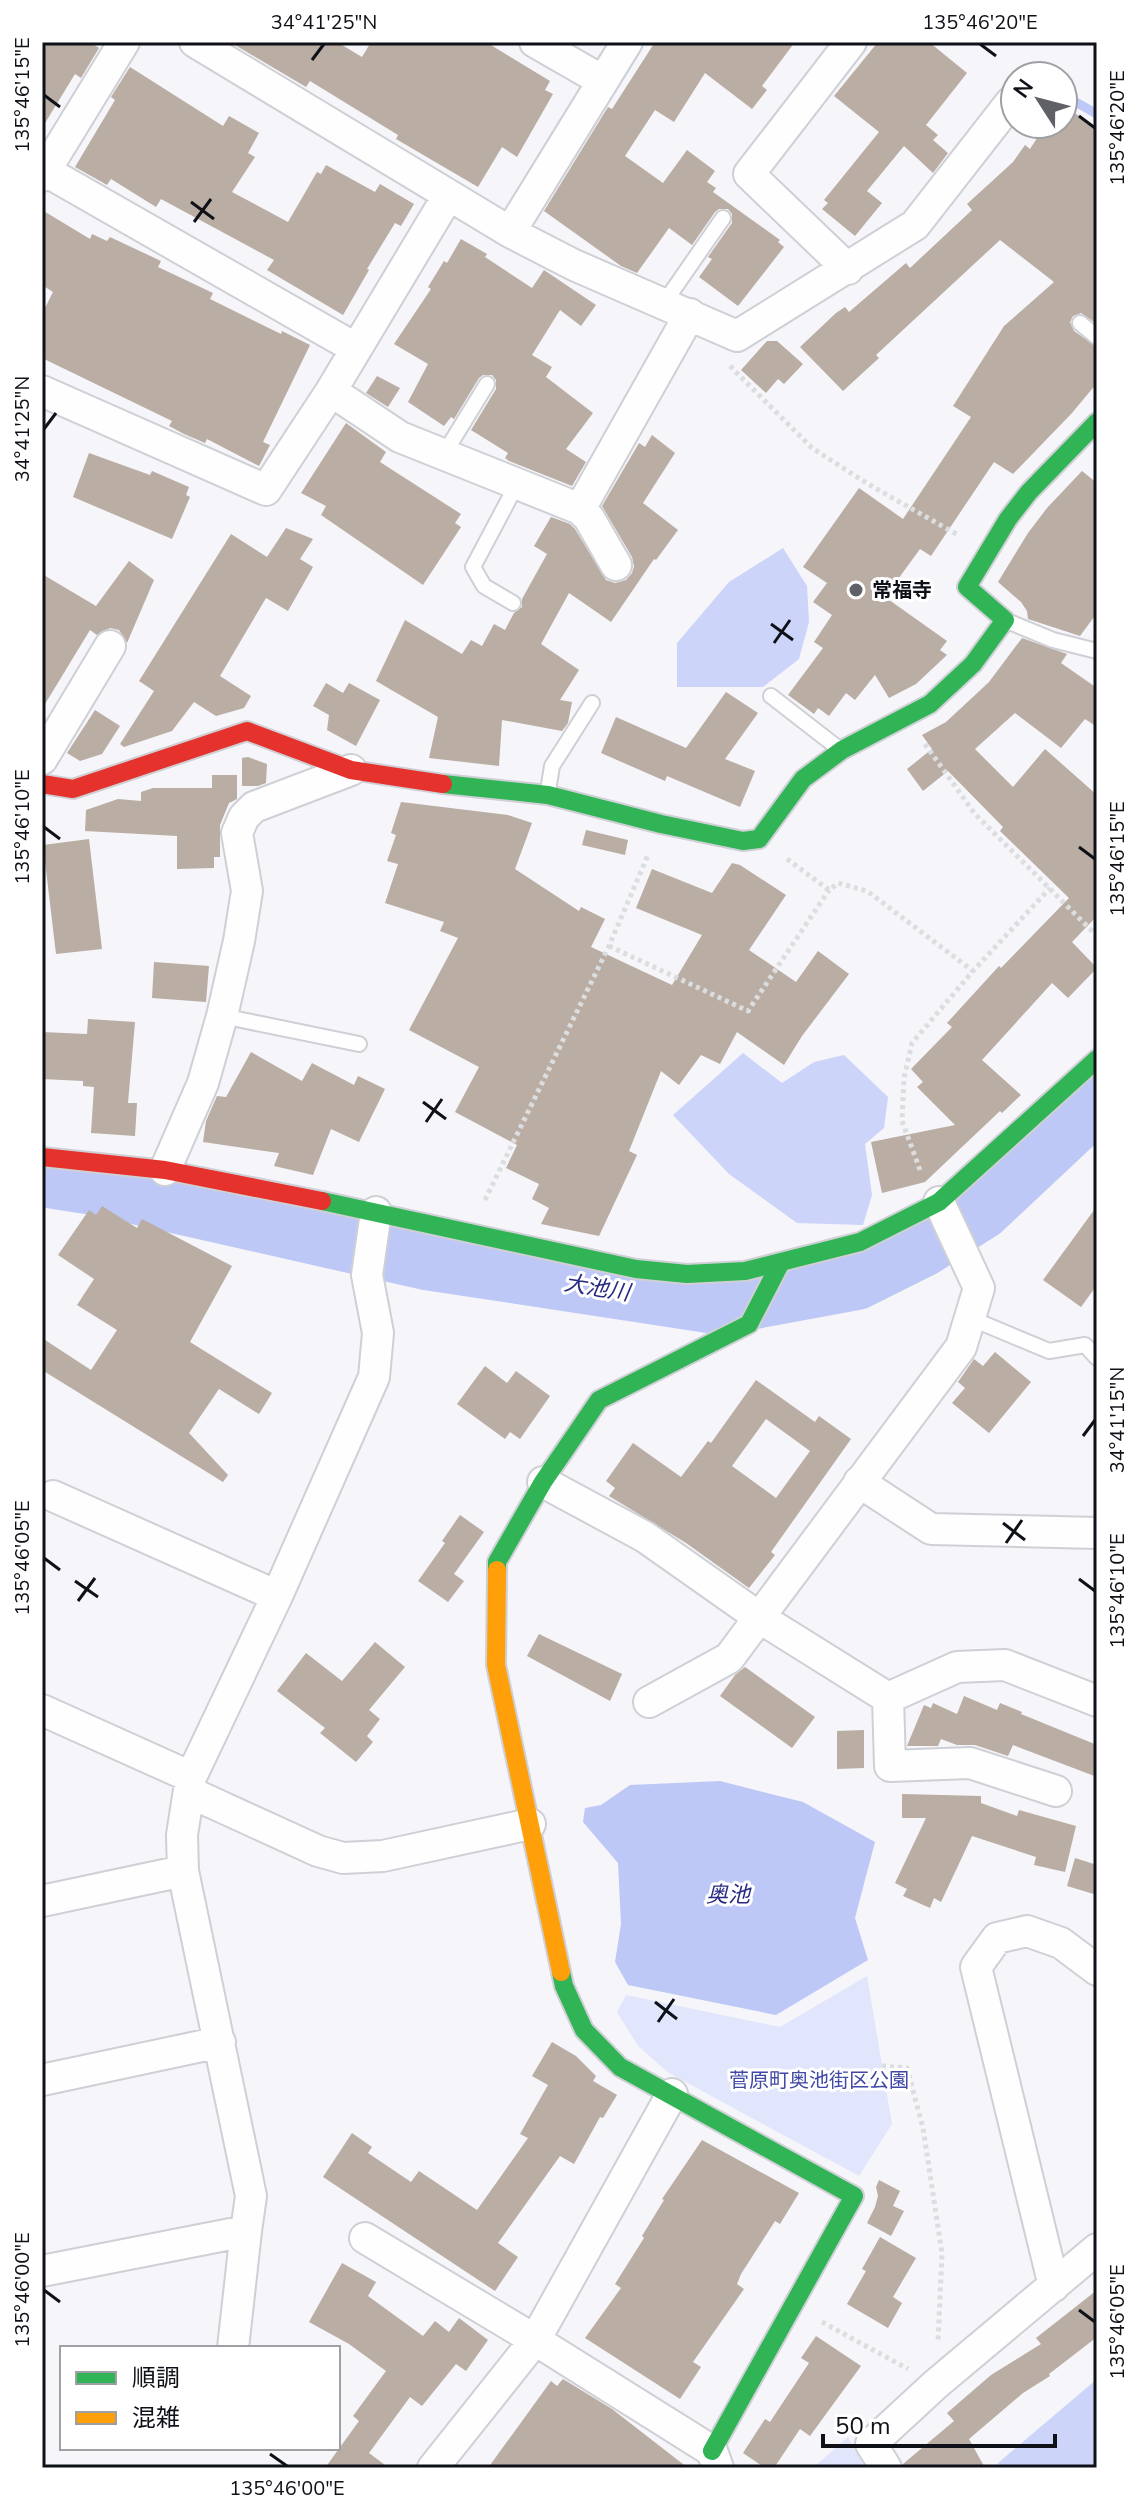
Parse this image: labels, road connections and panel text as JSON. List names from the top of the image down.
{
  "water": ["大池川", "奥池"],
  "parks": ["菅原町奥池街区公園"],
  "places": ["常福寺"],
  "legend": ["順調", "混雑"],
  "scale_bar": "50 m",
  "north": "top left",
  "coordinates": [
    "34°41'25\"N",
    "135°46'20\"E",
    "135°46'15\"E",
    "135°46'10\"E",
    "34°41'15\"N",
    "135°46'05\"E",
    "135°46'00\"E"
  ]
}
